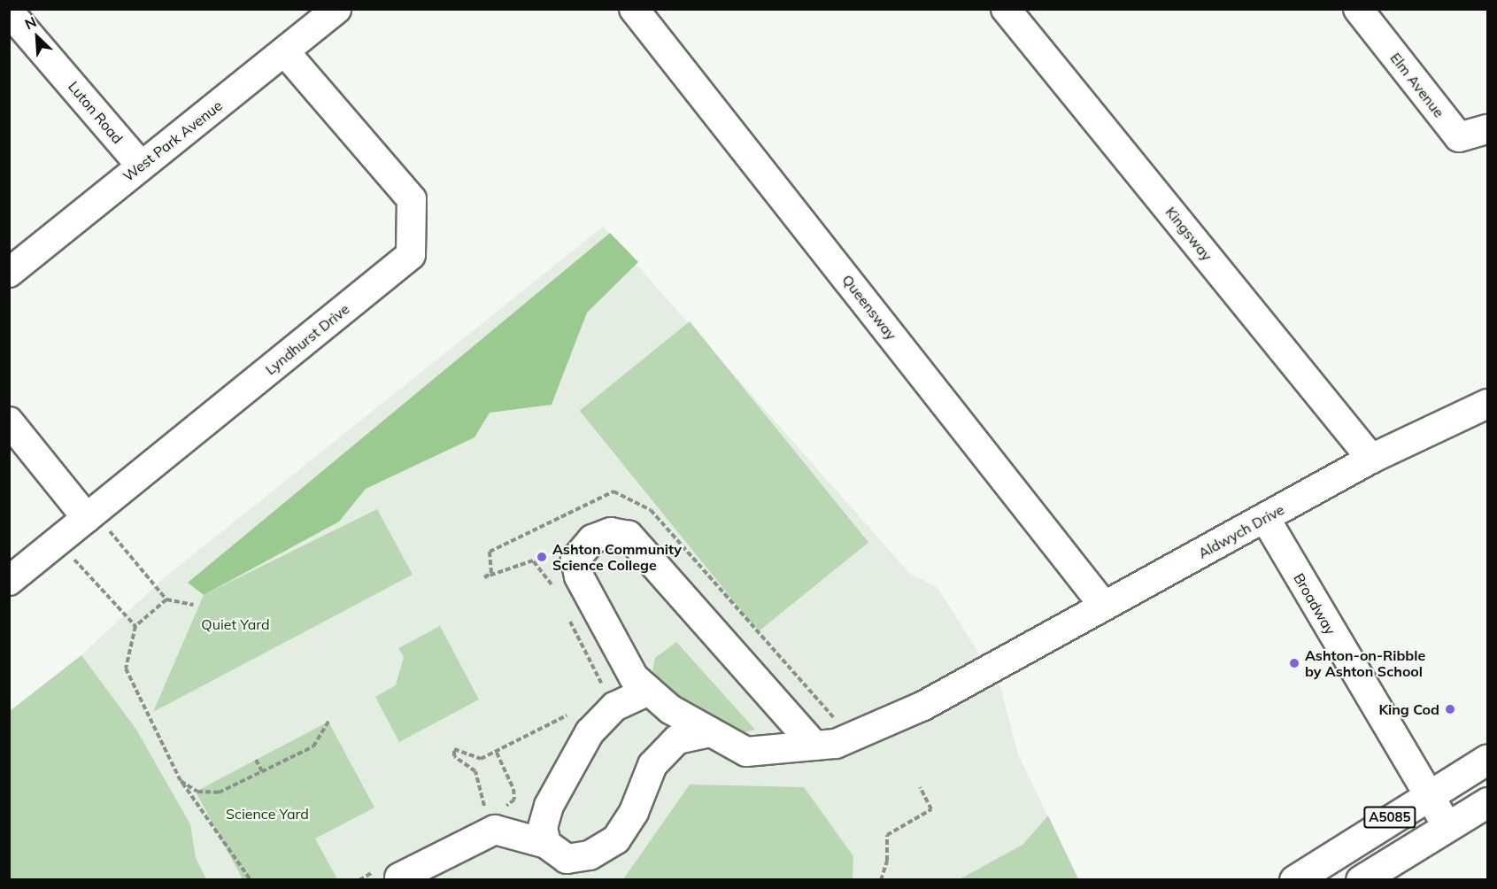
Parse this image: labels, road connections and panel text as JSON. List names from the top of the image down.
{
  "streets": {
    "highway": ["A5085"],
    "street": [
      "Elm Avenue",
      "Luton Road",
      "West Park Avenue",
      "Kingsway",
      "Queensway",
      "Lyndhurst Drive",
      "Aldwych Drive",
      "Broadway"
    ]
  },
  "crossings": [
    ["Luton Road", "West Park Avenue"],
    ["West Park Avenue", "Lyndhurst Drive"],
    ["Kingsway", "Aldwych Drive"],
    ["Queensway", "Aldwych Drive"],
    ["Aldwych Drive", "Broadway"],
    ["Broadway", "A5085"]
  ],
  "parks": ["Quiet Yard", "Science Yard"],
  "places": ["Ashton Community Science College", "Ashton-on-Ribble by Ashton School", "King Cod"],
  "north": "top left"
}
